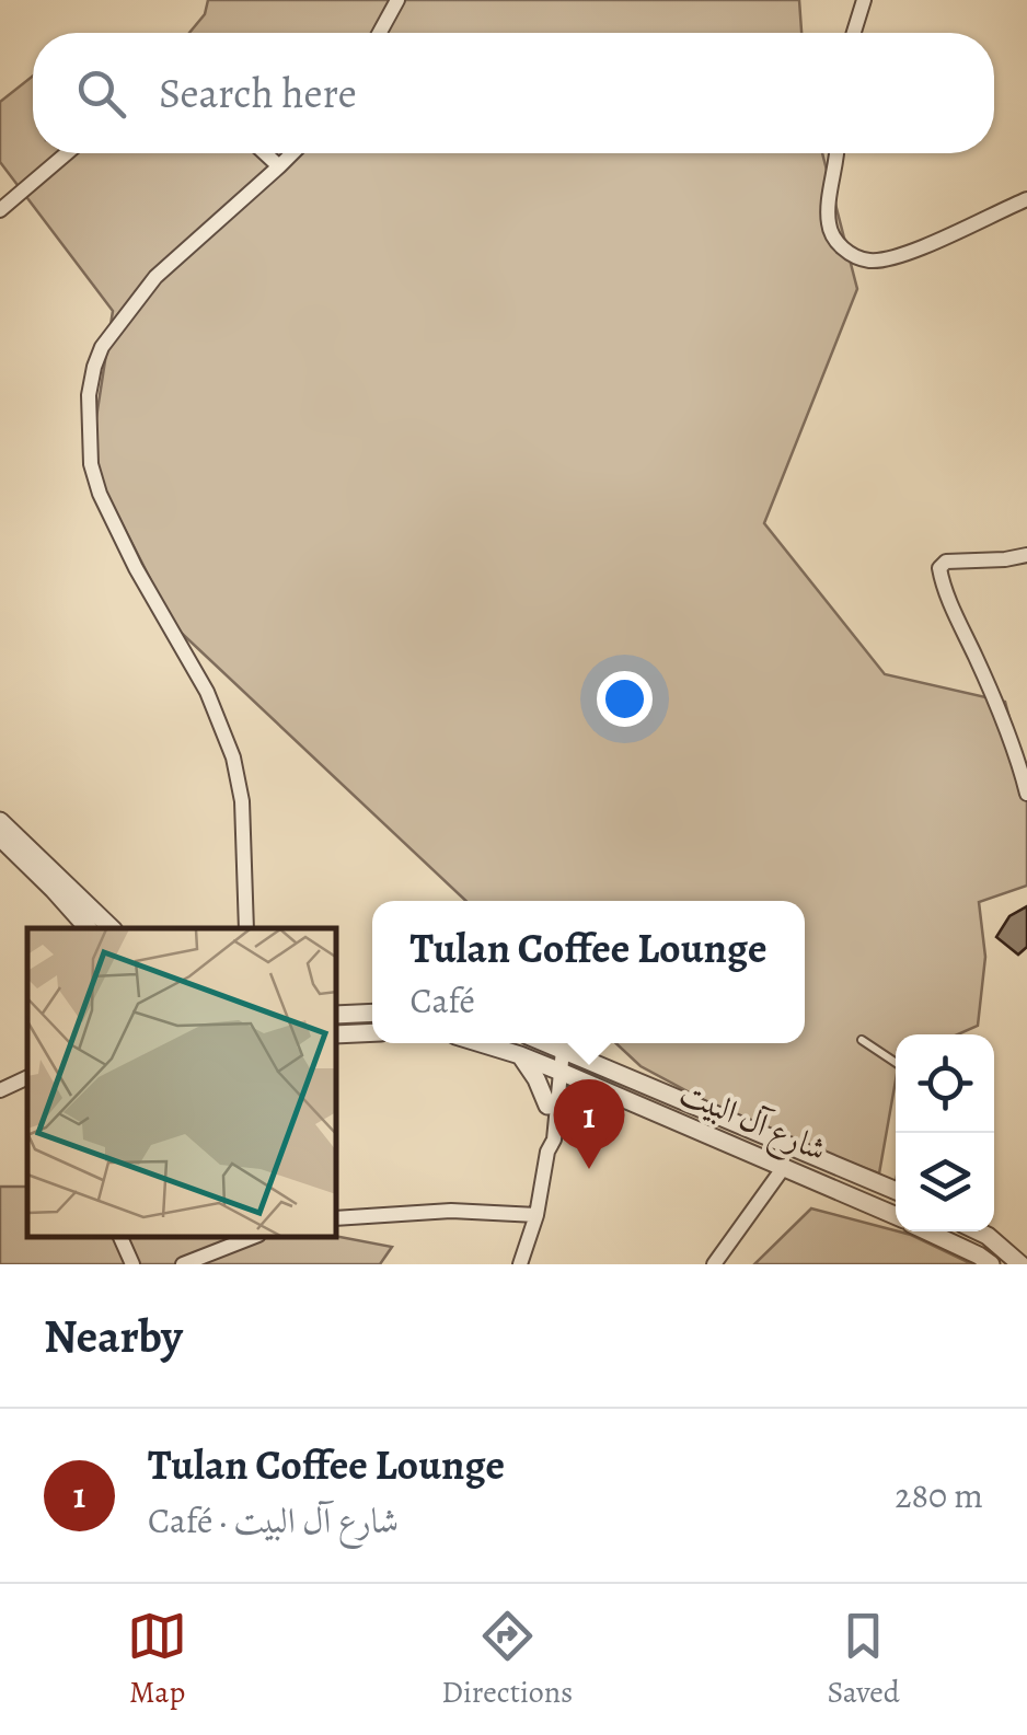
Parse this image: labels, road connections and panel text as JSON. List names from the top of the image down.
{
  "streets": {
    "street": ["شارع آل البيت"]
  },
  "page": {
    "search": "Search here",
    "popup": ["Tulan Coffee Lounge", "Café"],
    "pins": "1",
    "heading": "Nearby",
    "list": [
      {
        "mark": "1",
        "name": "Tulan Coffee Lounge",
        "note": "Café · شارع آل البيت",
        "value": "280 m"
      }
    ],
    "nav": ["Map", "Directions", "Saved"]
  }
}
